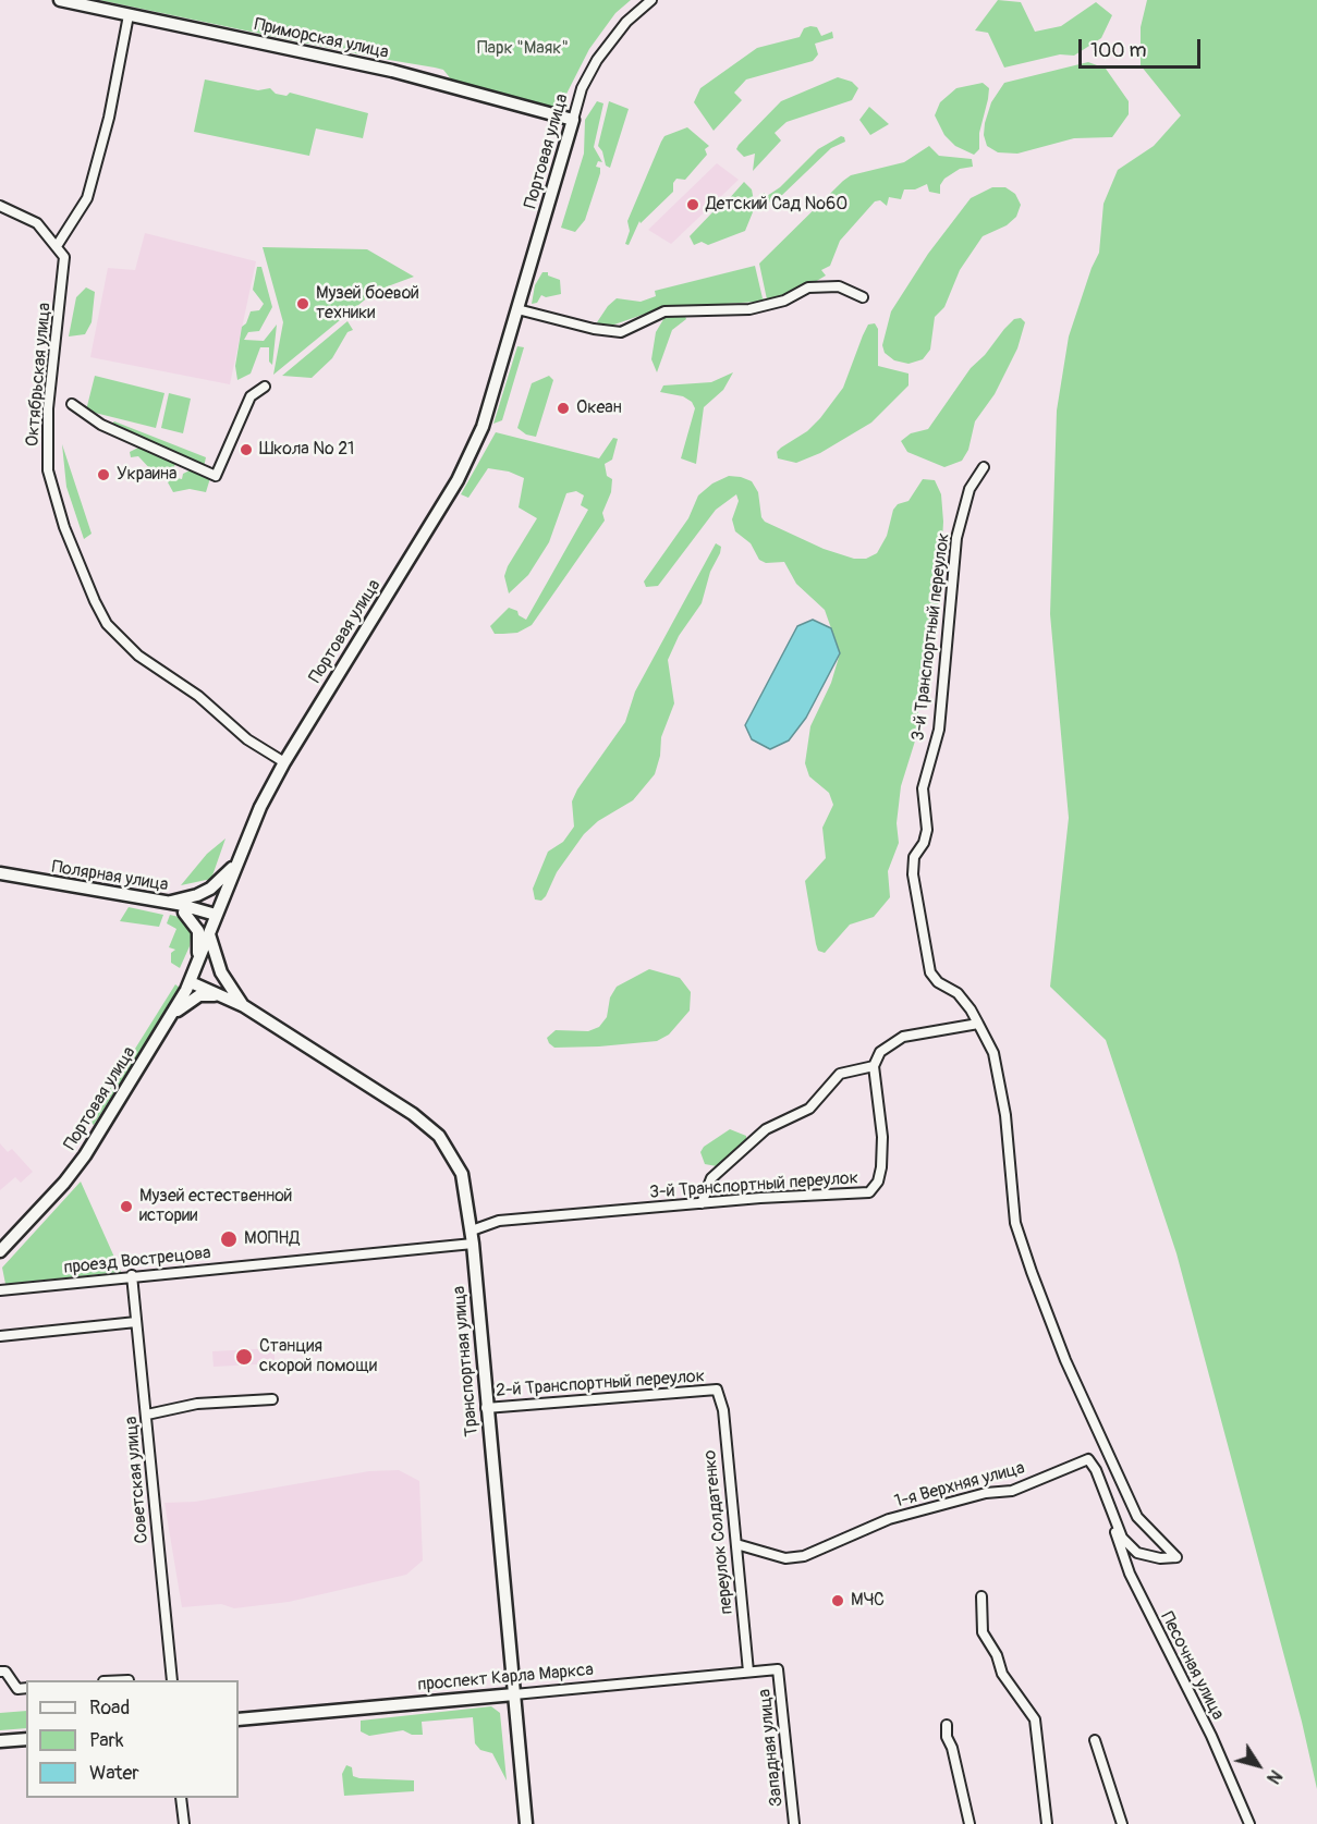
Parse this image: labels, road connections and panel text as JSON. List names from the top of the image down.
{
  "streets": {
    "main road": [
      "Приморская улица",
      "Портовая улица",
      "Полярная улица",
      "Транспортная улица",
      "проспект Карла Маркса"
    ],
    "street": [
      "Октябрьская улица",
      "3-й Транспортный переулок",
      "проезд Вострецова",
      "2-й Транспортный переулок",
      "Советская улица",
      "1-я Верхняя улица",
      "переулок Солдатенко",
      "Песочная улица",
      "Западная улица"
    ]
  },
  "crossings": [
    ["Приморская улица", "Портовая улица"],
    ["Портовая улица", "Октябрьская улица"],
    ["Портовая улица", "Полярная улица"],
    ["Портовая улица", "Транспортная улица"],
    ["3-й Транспортный переулок", "Транспортная улица"],
    ["3-й Транспортный переулок", "1-я Верхняя улица"],
    ["проезд Вострецова", "Транспортная улица"],
    ["проезд Вострецова", "Советская улица"],
    ["Транспортная улица", "2-й Транспортный переулок"],
    ["Транспортная улица", "проспект Карла Маркса"],
    ["2-й Транспортный переулок", "переулок Солдатенко"],
    ["1-я Верхняя улица", "переулок Солдатенко"],
    ["1-я Верхняя улица", "Песочная улица"],
    ["переулок Солдатенко", "проспект Карла Маркса"],
    ["проспект Карла Маркса", "Западная улица"]
  ],
  "parks": ["Парк \"Маяк\""],
  "places": [
    "Детский Сад №60",
    "Музей боевой техники",
    "Океан",
    "Школа № 21",
    "Украина",
    "Музей естественной истории",
    "МОПНД",
    "Станция скорой помощи",
    "МЧС"
  ],
  "legend": ["Road", "Park", "Water"],
  "scale_bar": "100 m",
  "north": "bottom right"
}
